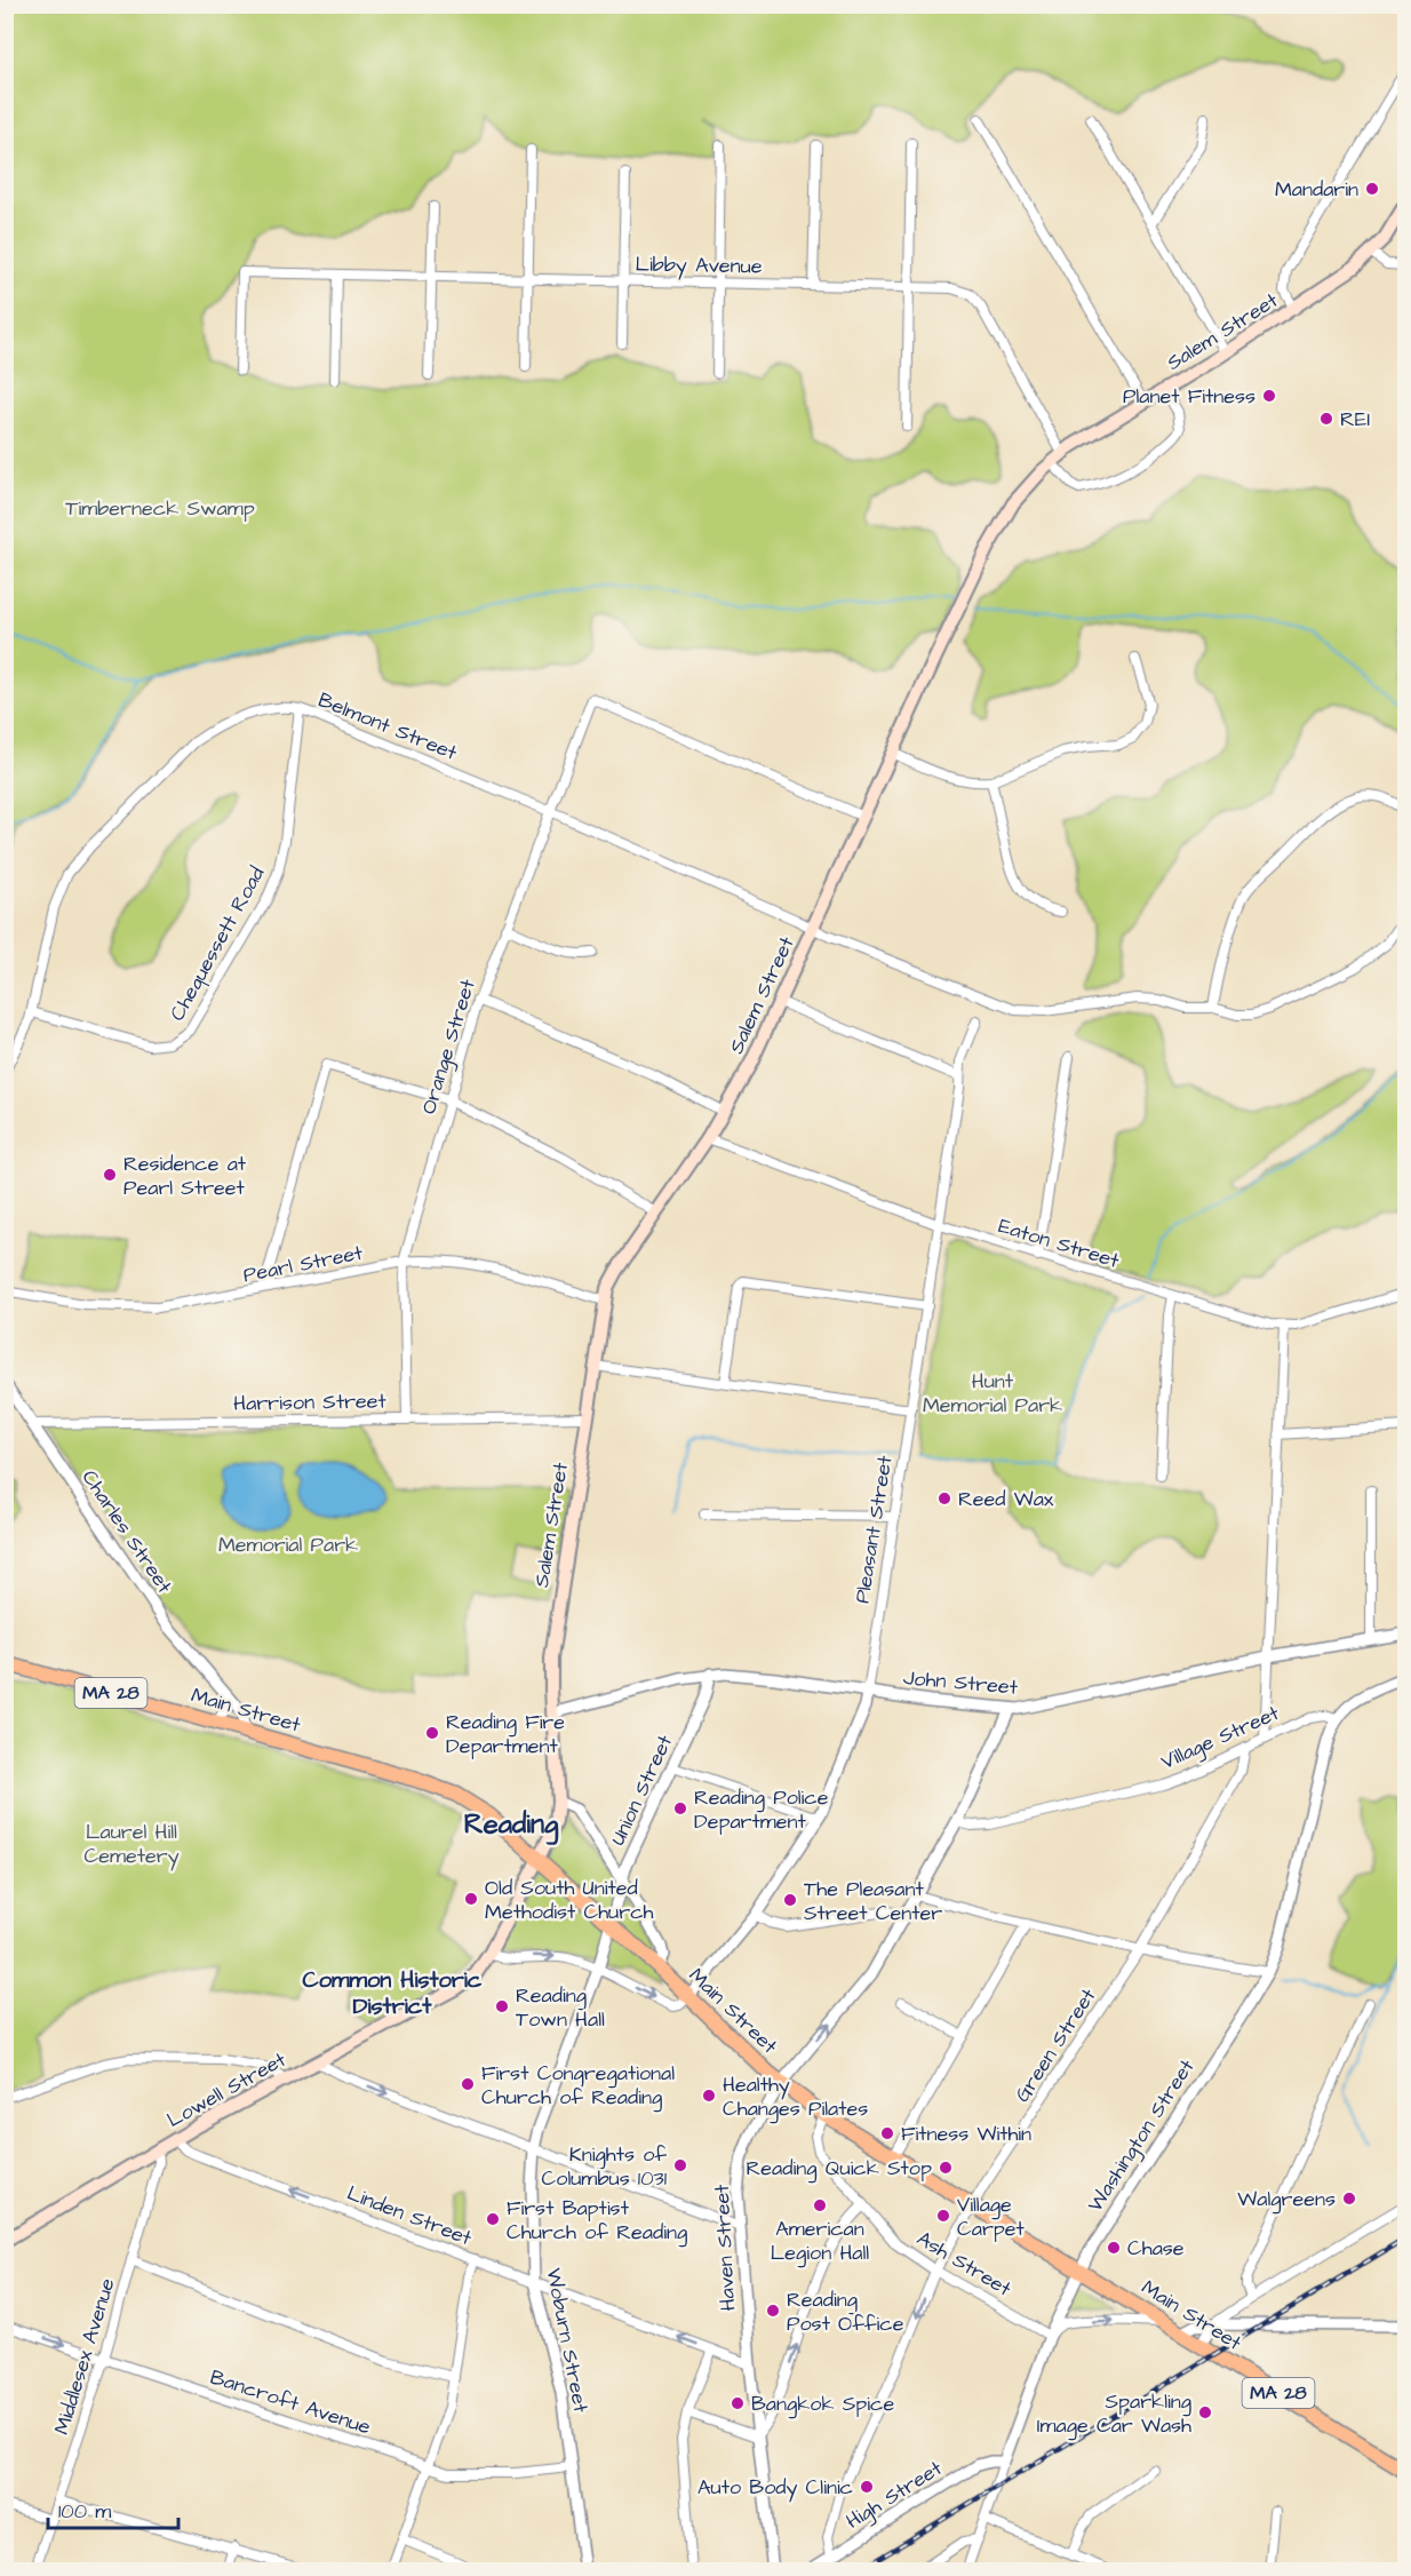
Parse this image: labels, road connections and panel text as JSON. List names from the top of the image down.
{
  "streets": {
    "main road": [
      "Salem Street",
      "MA 28",
      "Main Street",
      "Lowell Street"
    ],
    "street": [
      "Libby Avenue",
      "Belmont Street",
      "Chequessett Road",
      "Orange Street",
      "Eaton Street",
      "Pearl Street",
      "Harrison Street",
      "Pleasant Street",
      "Charles Street",
      "John Street",
      "Village Street",
      "Union Street",
      "Green Street",
      "Washington Street",
      "Linden Street",
      "Haven Street",
      "Ash Street",
      "Woburn Street",
      "Middlesex Avenue",
      "Bancroft Avenue",
      "High Street"
    ]
  },
  "crossings": [
    ["Libby Avenue", "Salem Street"],
    ["Salem Street", "Belmont Street"],
    ["Salem Street", "Orange Street"],
    ["Salem Street", "Eaton Street"],
    ["Salem Street", "Pearl Street"],
    ["Salem Street", "Harrison Street"],
    ["Salem Street", "John Street"],
    ["Salem Street", "Main Street"],
    ["Salem Street", "Lowell Street"],
    ["Belmont Street", "Chequessett Road"],
    ["Belmont Street", "Orange Street"],
    ["Orange Street", "Pearl Street"],
    ["Orange Street", "Harrison Street"],
    ["Eaton Street", "Pleasant Street"],
    ["Harrison Street", "Charles Street"],
    ["Pleasant Street", "John Street"],
    ["Pleasant Street", "Main Street"],
    ["Charles Street", "Main Street"],
    ["John Street", "Union Street"],
    ["John Street", "Haven Street"],
    ["Main Street", "Union Street"],
    ["Main Street", "Green Street"],
    ["Main Street", "Washington Street"],
    ["Main Street", "Haven Street"],
    ["Main Street", "Ash Street"],
    ["Main Street", "Woburn Street"],
    ["Village Street", "Green Street"],
    ["Village Street", "Washington Street"],
    ["Village Street", "Haven Street"],
    ["Union Street", "Woburn Street"],
    ["Green Street", "Ash Street"],
    ["Green Street", "High Street"],
    ["Lowell Street", "Linden Street"],
    ["Lowell Street", "Middlesex Avenue"],
    ["Washington Street", "Ash Street"],
    ["Washington Street", "High Street"],
    ["Linden Street", "Haven Street"],
    ["Linden Street", "Woburn Street"],
    ["Woburn Street", "Bancroft Avenue"],
    ["Middlesex Avenue", "Bancroft Avenue"]
  ],
  "one_way": ["Linden Street"],
  "districts": ["Reading", "Common Historic District"],
  "parks": [
    "Timberneck Swamp",
    "Hunt Memorial Park",
    "Memorial Park",
    "Laurel Hill Cemetery"
  ],
  "places": [
    "Mandarin",
    "Planet Fitness",
    "REI",
    "Residence at Pearl Street",
    "Reed Wax",
    "Reading Fire Department",
    "Reading Police Department",
    "Old South United Methodist Church",
    "The Pleasant Street Center",
    "Reading Town Hall",
    "First Congregational Church of Reading",
    "Healthy Changes Pilates",
    "Fitness Within",
    "Knights of Columbus 1031",
    "Reading Quick Stop",
    "Walgreens",
    "American Legion Hall",
    "Village Carpet",
    "First Baptist Church of Reading",
    "Chase",
    "Reading Post Office",
    "Bangkok Spice",
    "Sparkling Image Car Wash",
    "Auto Body Clinic"
  ],
  "scale_bar": "100 m"
}
